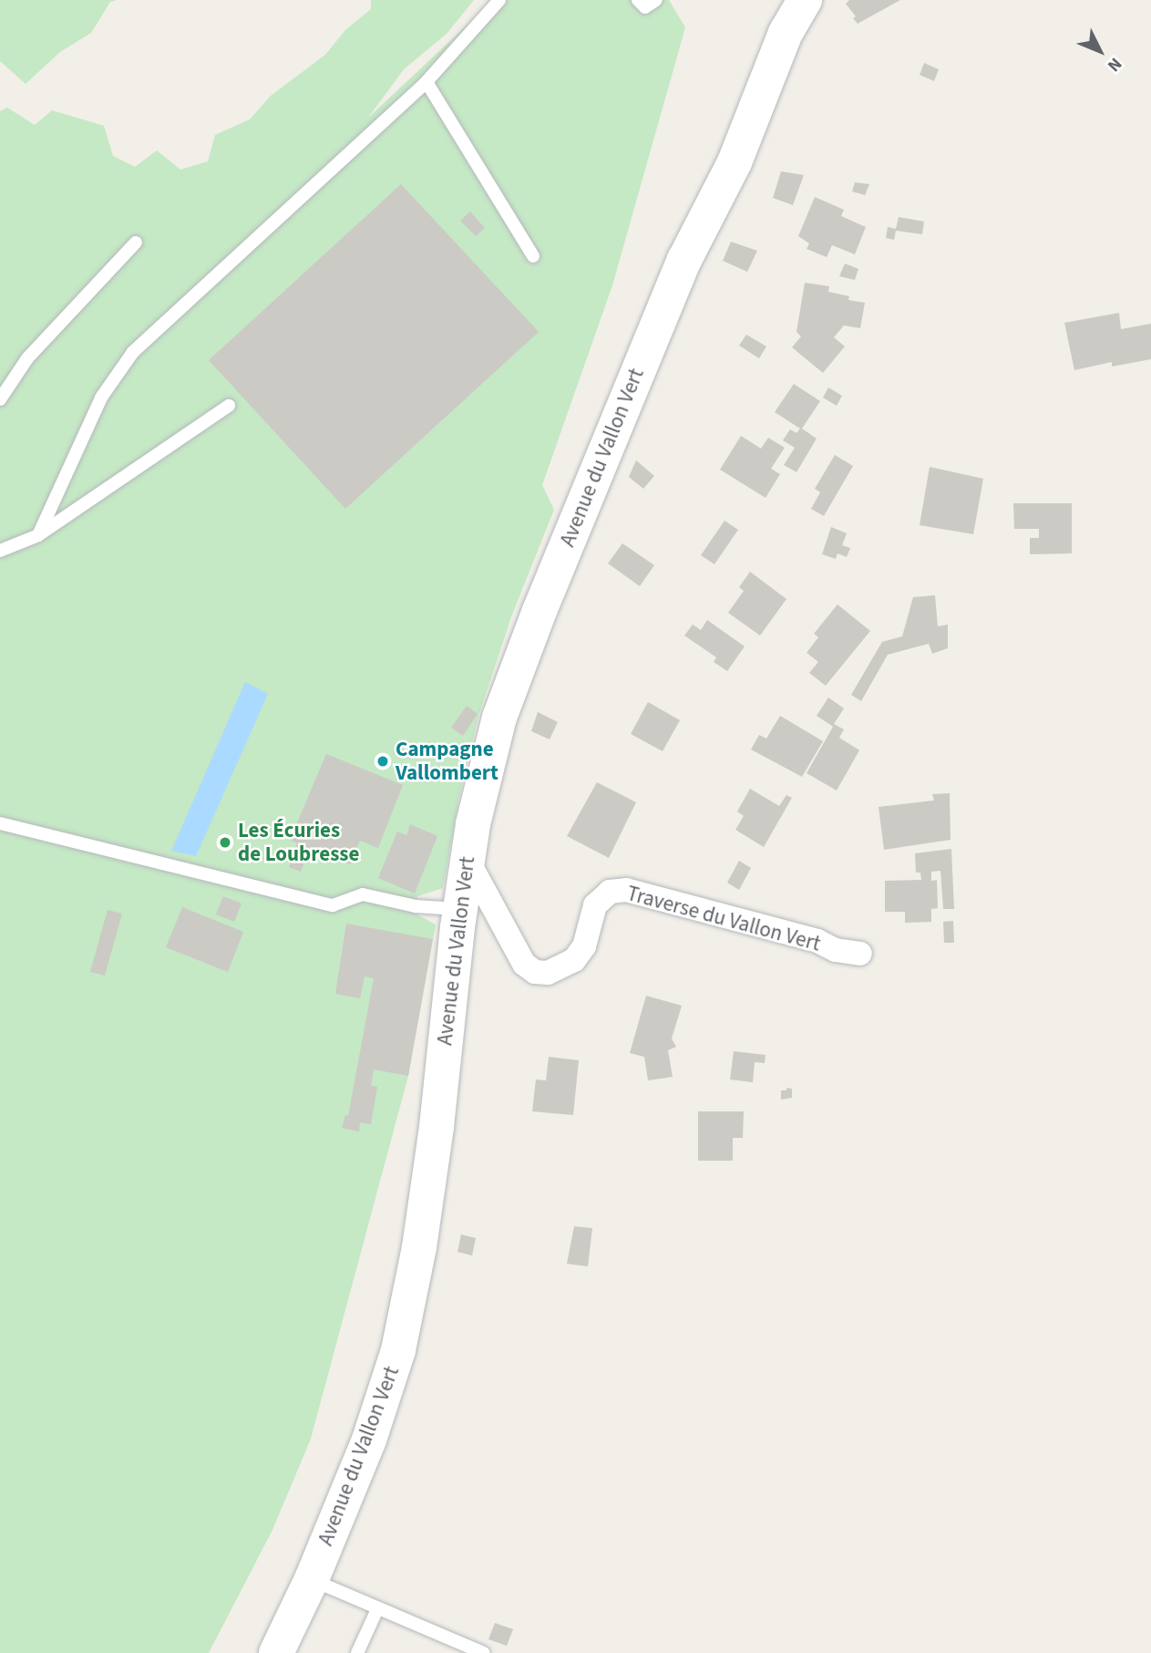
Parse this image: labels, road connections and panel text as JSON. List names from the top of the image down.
{
  "streets": {
    "main road": ["Avenue du Vallon Vert"],
    "street": ["Traverse du Vallon Vert"]
  },
  "crossings": [
    ["Avenue du Vallon Vert", "Traverse du Vallon Vert"]
  ],
  "places": ["Campagne Vallombert", "Les Écuries de Loubresse"],
  "north": "bottom right"
}
